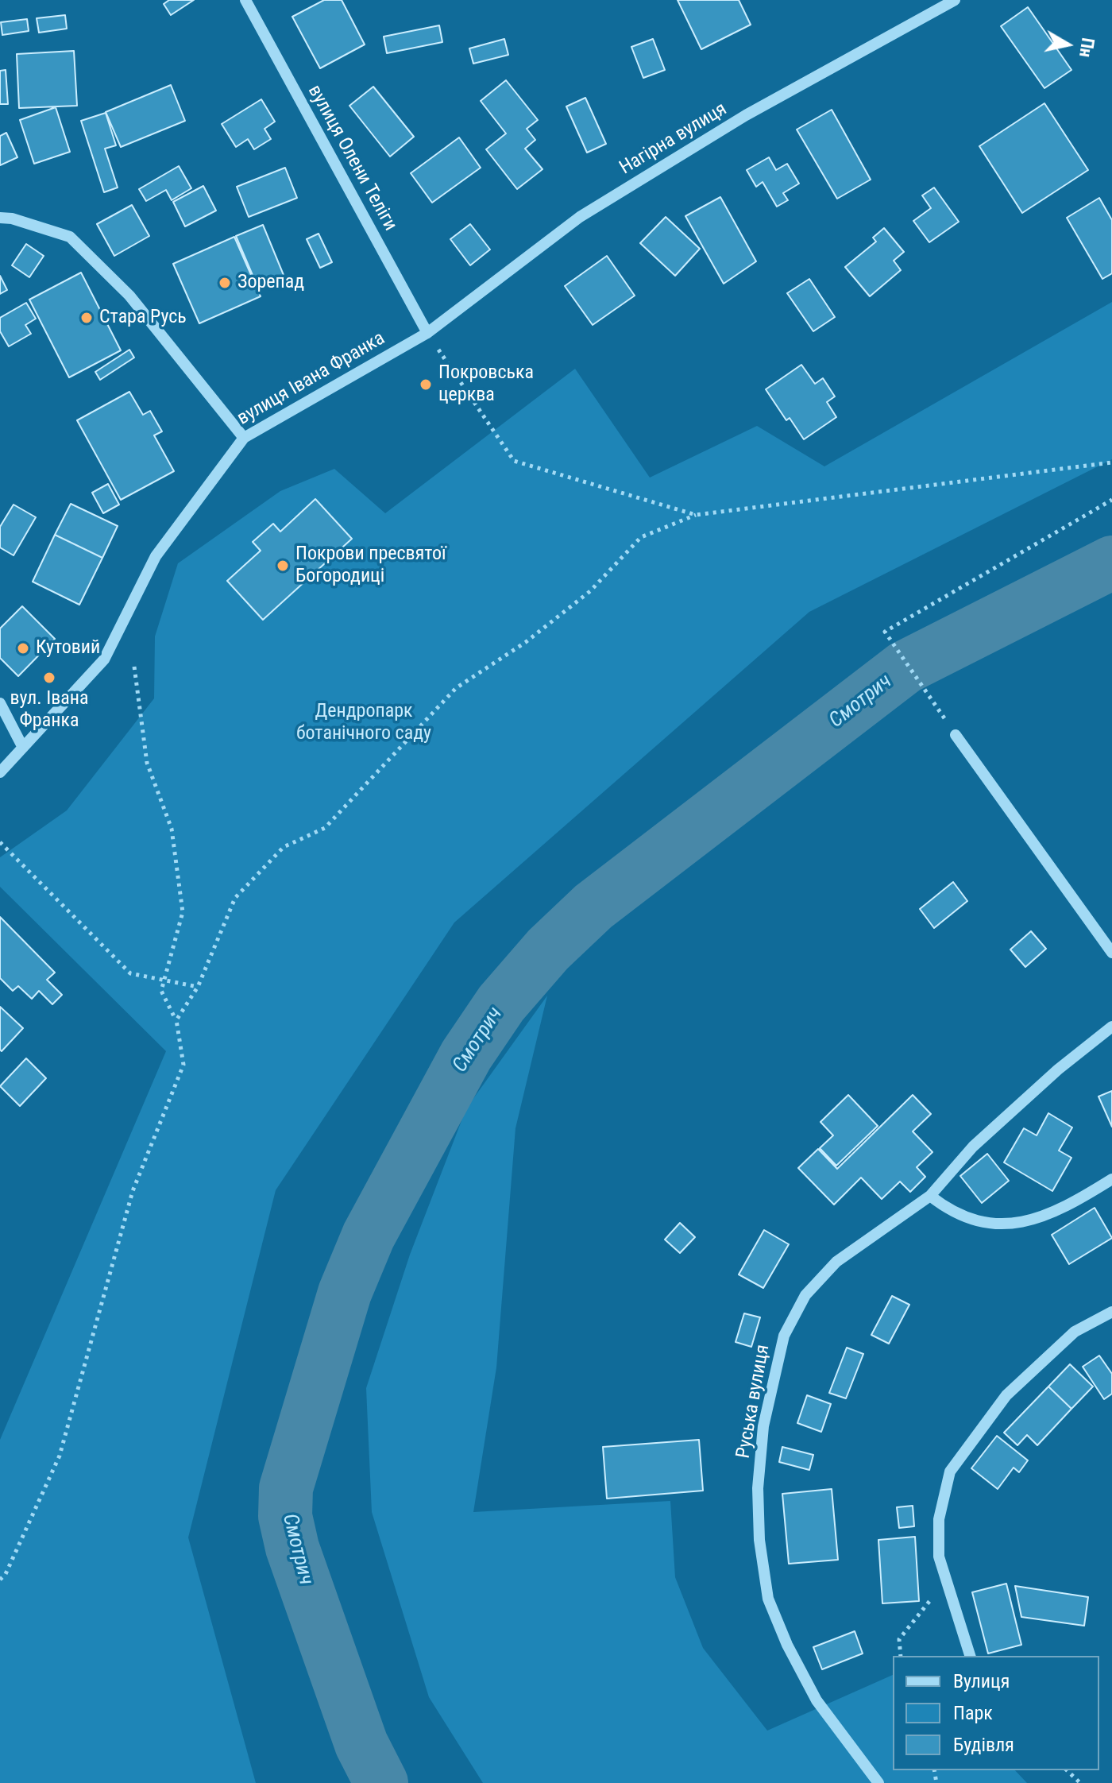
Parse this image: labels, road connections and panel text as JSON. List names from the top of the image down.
{
  "streets": {
    "street": [
      "Нагірна вулиця",
      "вулиця Олени Теліги",
      "вулиця Івана Франка",
      "Руська вулиця"
    ]
  },
  "crossings": [
    ["Нагірна вулиця", "вулиця Олени Теліги"],
    ["Нагірна вулиця", "вулиця Івана Франка"],
    ["вулиця Олени Теліги", "вулиця Івана Франка"]
  ],
  "water": ["Смотрич"],
  "parks": ["Дендропарк ботанічного саду"],
  "places": [
    "Зорепад",
    "Стара Русь",
    "Покровська церква",
    "Покрови пресвятої Богородиці",
    "Кутовий",
    "вул. Івана Франка"
  ],
  "legend": ["Вулиця", "Парк", "Будівля"],
  "north": "right"
}
